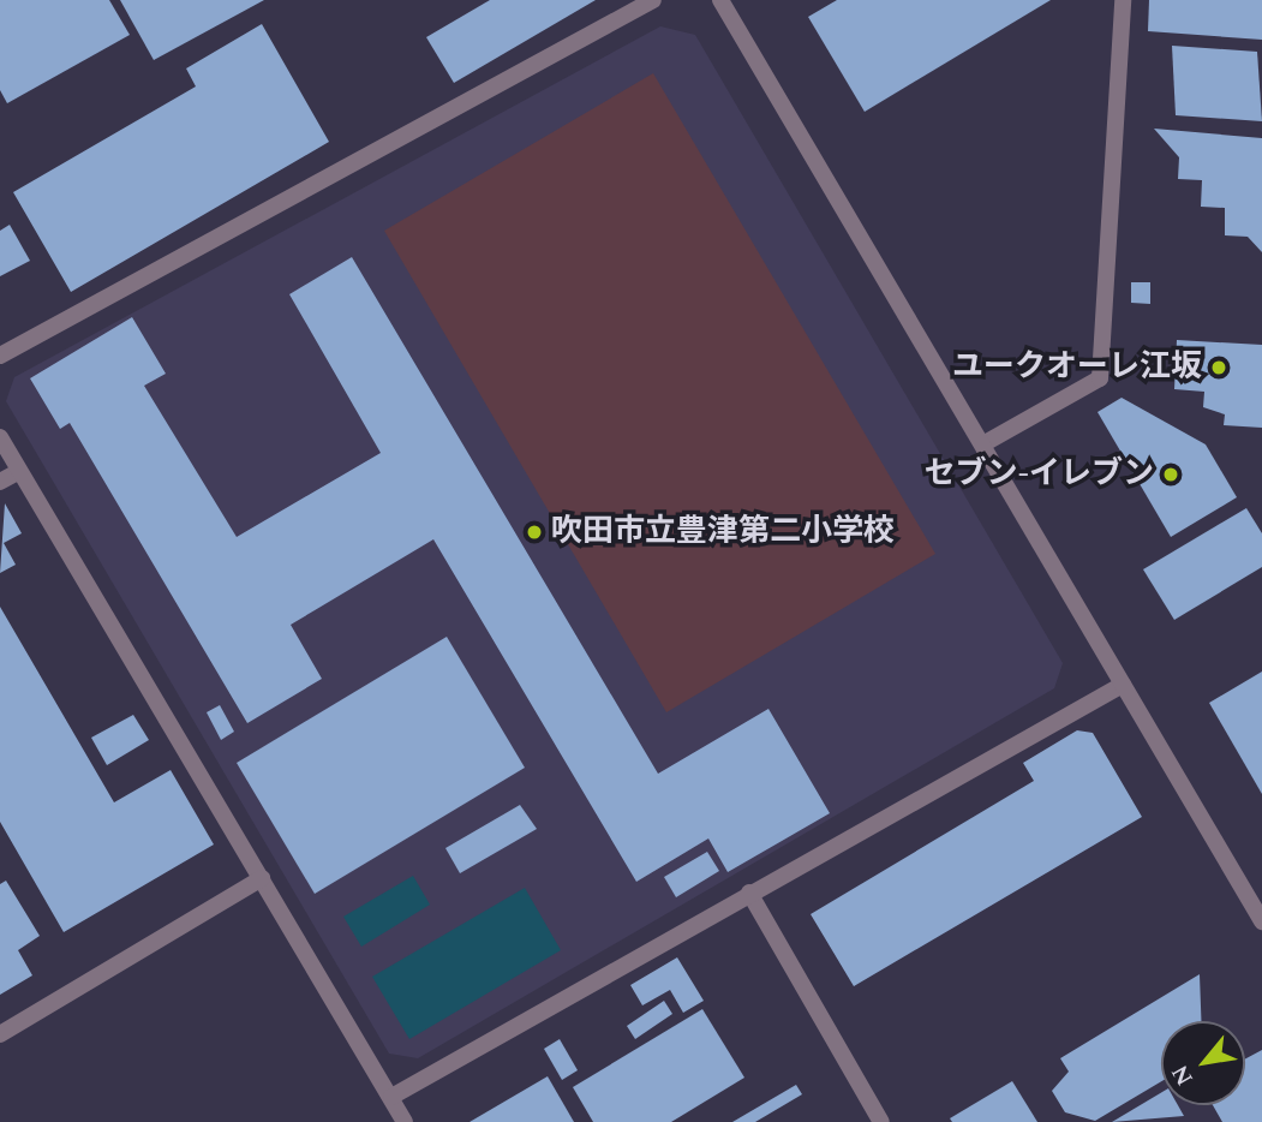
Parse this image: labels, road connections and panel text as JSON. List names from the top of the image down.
{
  "places": ["ユークオーレ江坂", "セブン-イレブン", "吹田市立豊津第二小学校"],
  "north": "bottom left"
}
